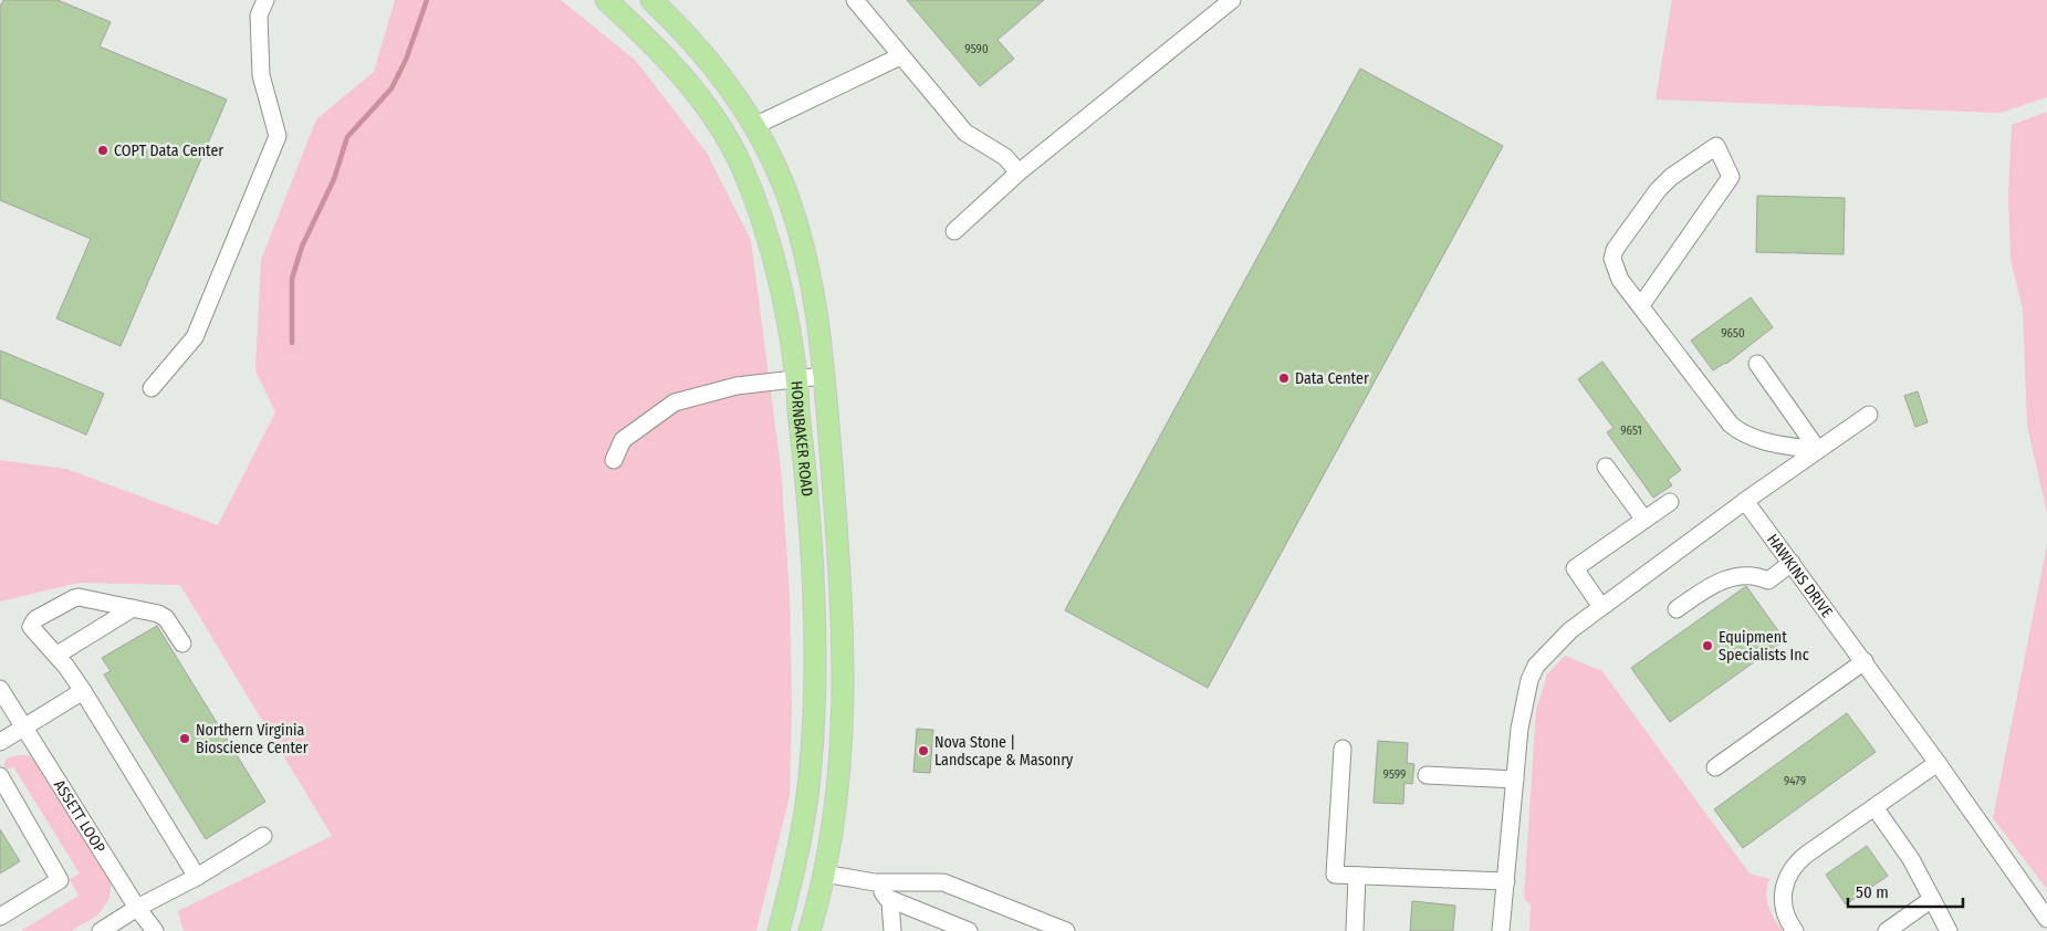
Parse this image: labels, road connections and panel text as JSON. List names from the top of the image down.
{
  "streets": {
    "main road": ["HORNBAKER ROAD"],
    "street": ["HAWKINS DRIVE", "ASSETT LOOP"]
  },
  "places": [
    "COPT Data Center",
    "Data Center",
    "Equipment Specialists Inc",
    "Northern Virginia Bioscience Center",
    "Nova Stone | Landscape & Masonry"
  ],
  "house_numbers": [
    "9590",
    "9650",
    "9651",
    "9599",
    "9479"
  ],
  "scale_bar": "50 m"
}
